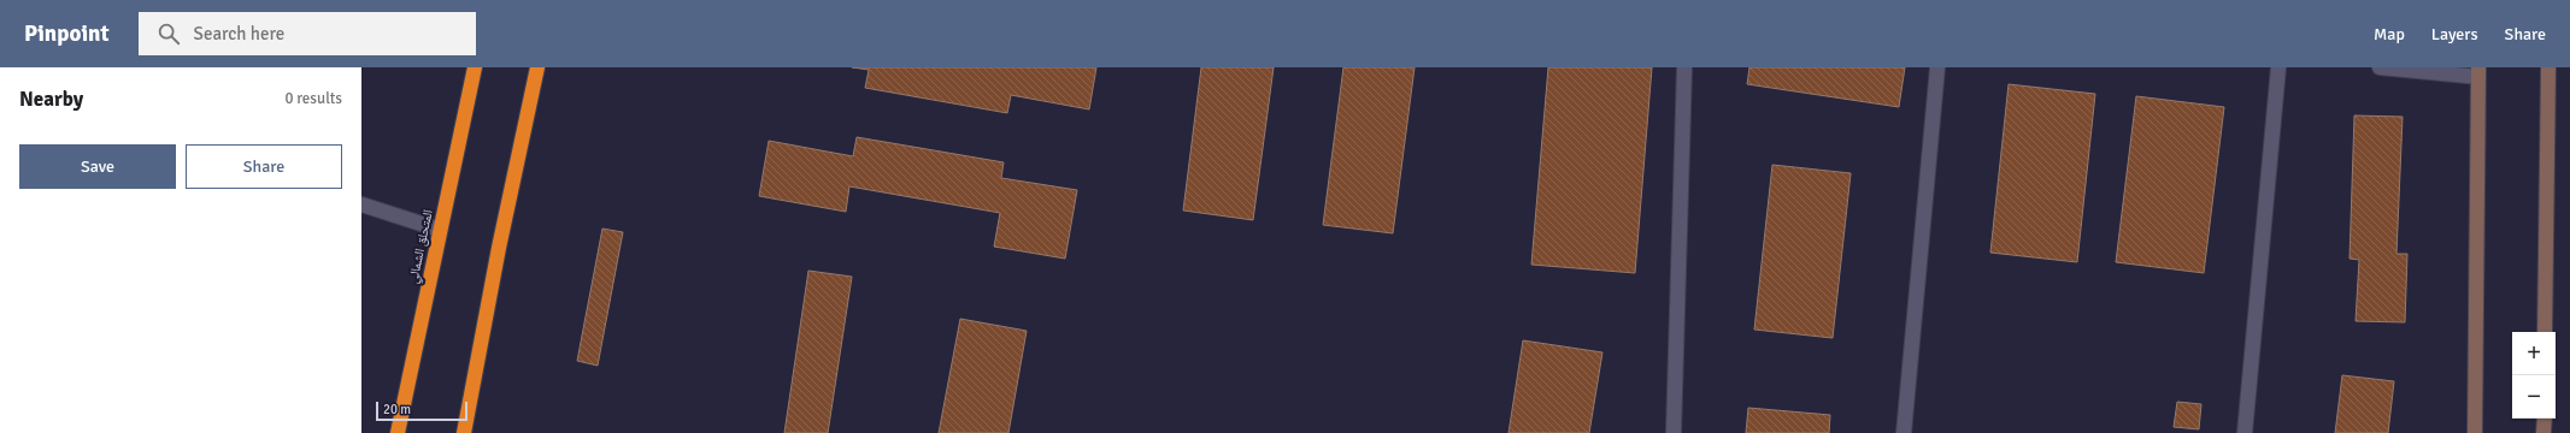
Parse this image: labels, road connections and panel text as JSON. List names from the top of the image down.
{
  "streets": {
    "highway": ["المتحلق الشمالي"]
  },
  "scale_bar": "20 m",
  "page": {
    "header": "Pinpoint",
    "search": "Search here",
    "nav": ["Map", "Layers", "Share"],
    "heading": ["Nearby", "0 results"],
    "buttons": ["Save", "Share"],
    "map_buttons": ["+", "−"],
    "scale": "20 m"
  }
}
